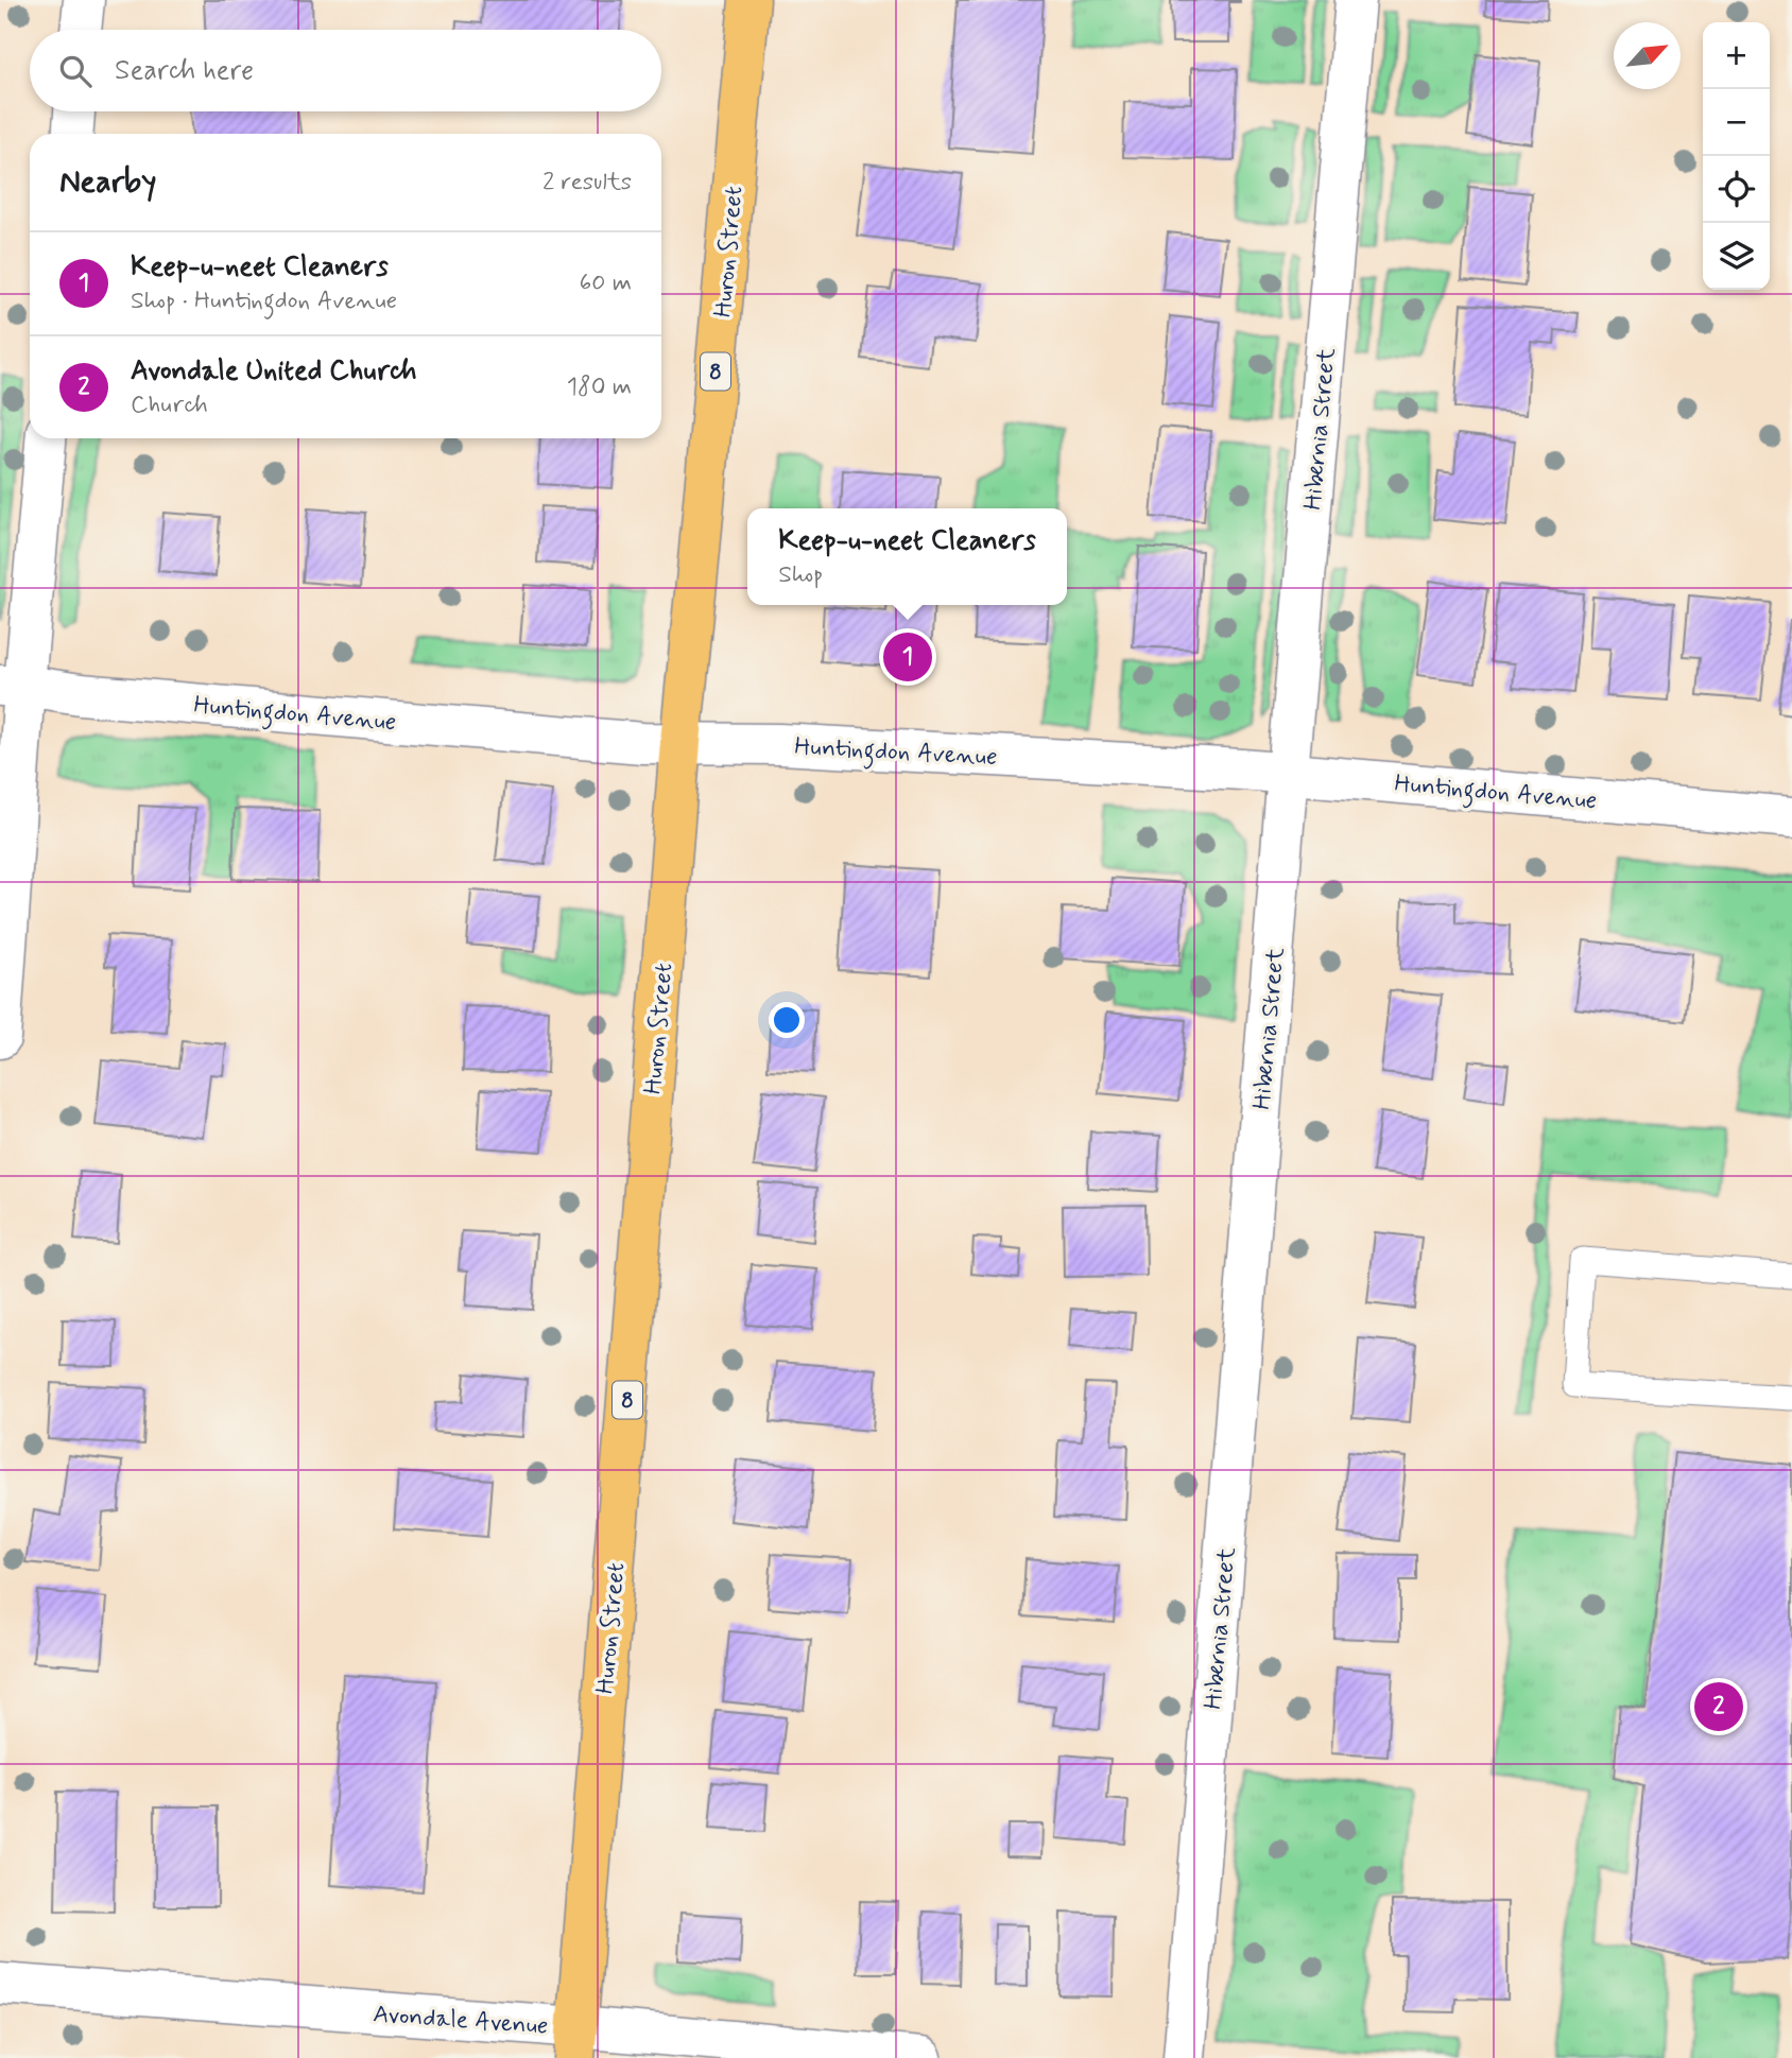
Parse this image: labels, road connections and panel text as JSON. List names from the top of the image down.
{
  "streets": {
    "main road": ["Huron Street", "8"],
    "street": ["Hibernia Street", "Huntingdon Avenue", "Avondale Avenue"]
  },
  "crossings": [
    ["Huron Street", "Huntingdon Avenue"],
    ["Huron Street", "Avondale Avenue"],
    ["Hibernia Street", "Huntingdon Avenue"]
  ],
  "north": "top right",
  "page": {
    "map_buttons": ["+", "−"],
    "search": "Search here",
    "heading": ["Nearby", "2 results"],
    "list": [
      {
        "mark": "1",
        "name": "Keep-u-neet Cleaners",
        "note": "Shop · Huntingdon Avenue",
        "value": "60 m"
      },
      {
        "mark": "2",
        "name": "Avondale United Church",
        "note": "Church",
        "value": "180 m"
      }
    ],
    "popup": ["Keep-u-neet Cleaners", "Shop"],
    "pins": ["1", "2"]
  }
}
